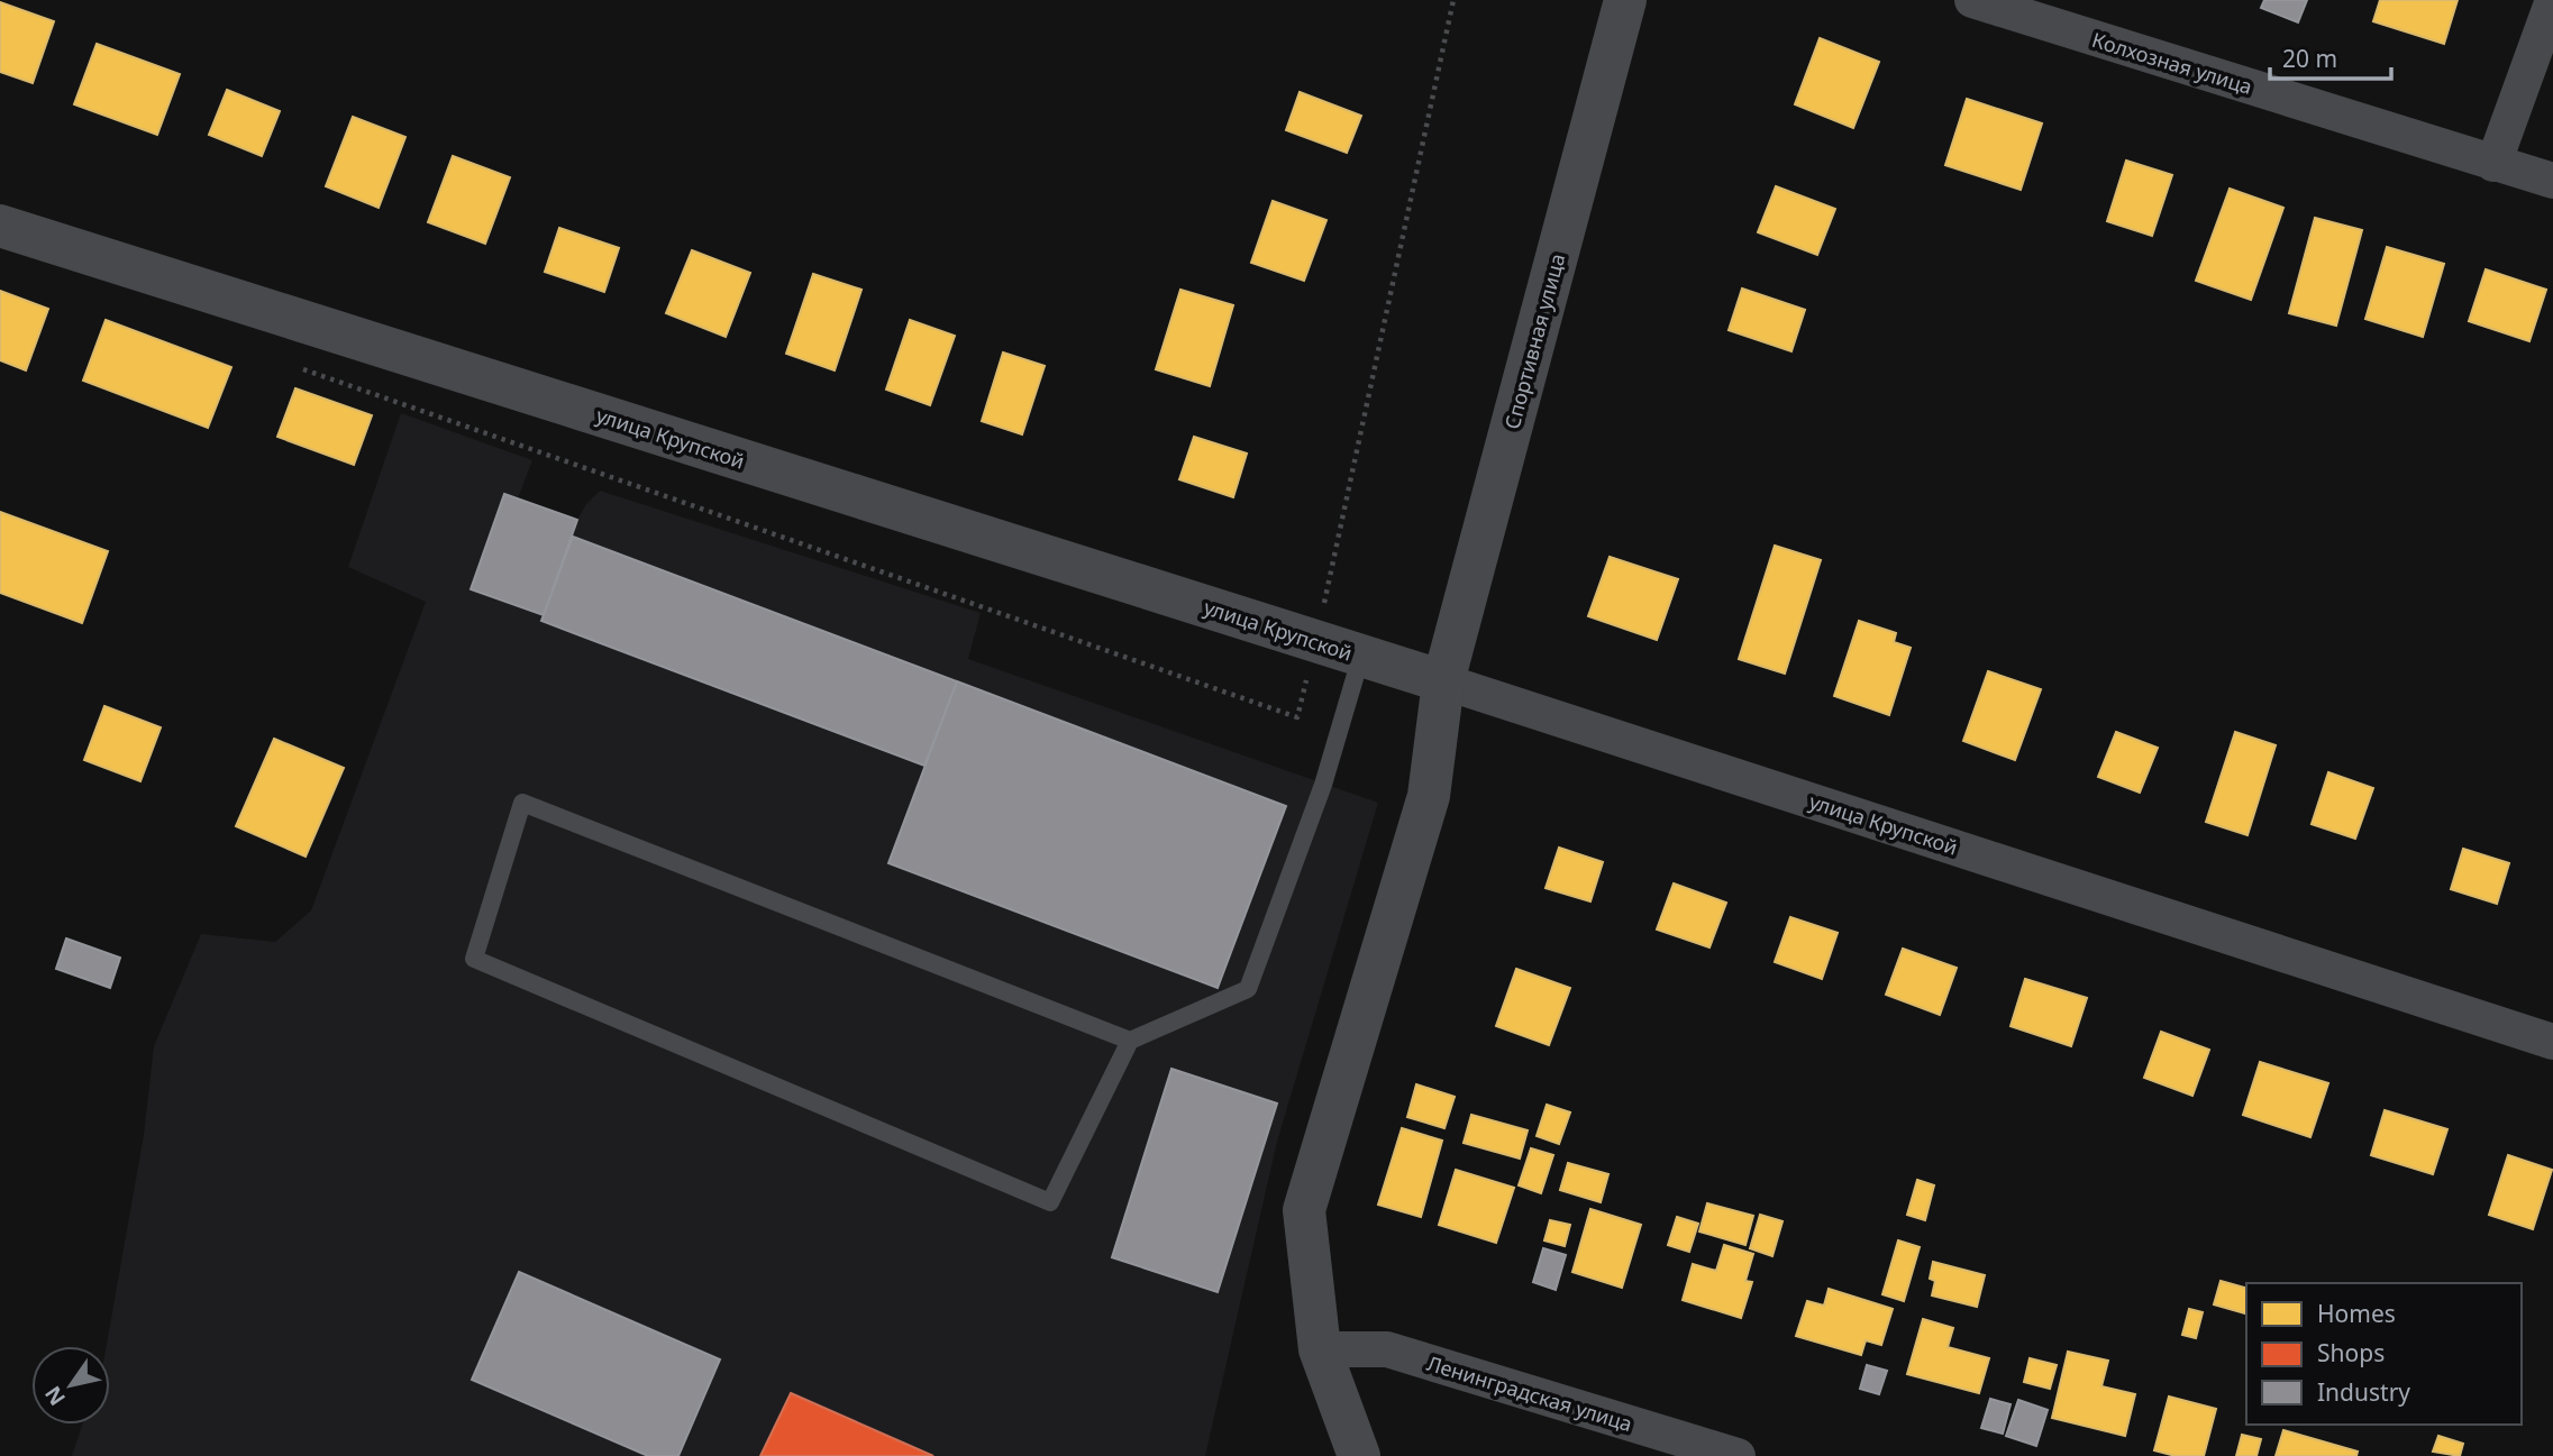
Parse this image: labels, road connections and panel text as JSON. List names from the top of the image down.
{
  "streets": {
    "street": [
      "Колхозная улица",
      "Спортивная улица",
      "улица Крупской",
      "Ленинградская улица"
    ]
  },
  "crossings": [
    ["Спортивная улица", "улица Крупской"],
    ["Спортивная улица", "Ленинградская улица"]
  ],
  "legend": ["Homes", "Shops", "Industry"],
  "scale_bar": "20 m",
  "north": "bottom left"
}
